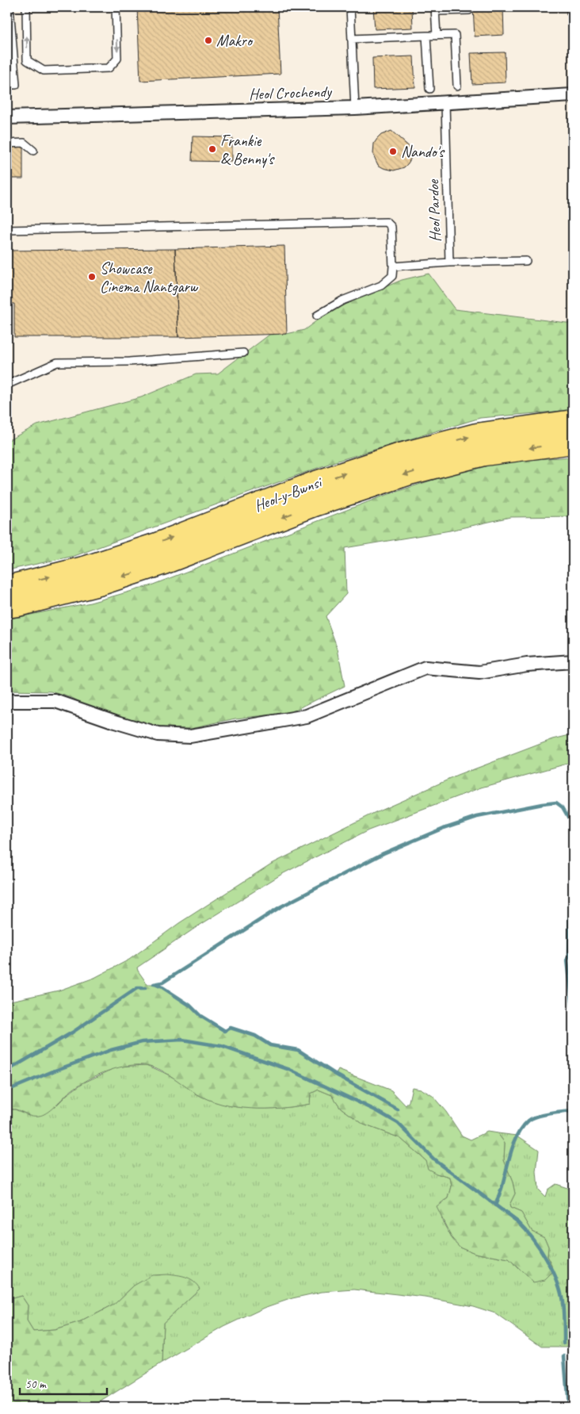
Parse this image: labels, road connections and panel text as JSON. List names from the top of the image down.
{
  "streets": {
    "highway": ["Heol-y-Bwnsi"],
    "street": ["Heol Crochendy"],
    "lane": ["Heol Pardoe"]
  },
  "crossings": [
    ["Heol Crochendy", "Heol Pardoe"]
  ],
  "places": [
    "Makro",
    "Frankie & Benny's",
    "Nando's",
    "Showcase Cinema Nantgarw"
  ],
  "scale_bar": "50 m"
}
